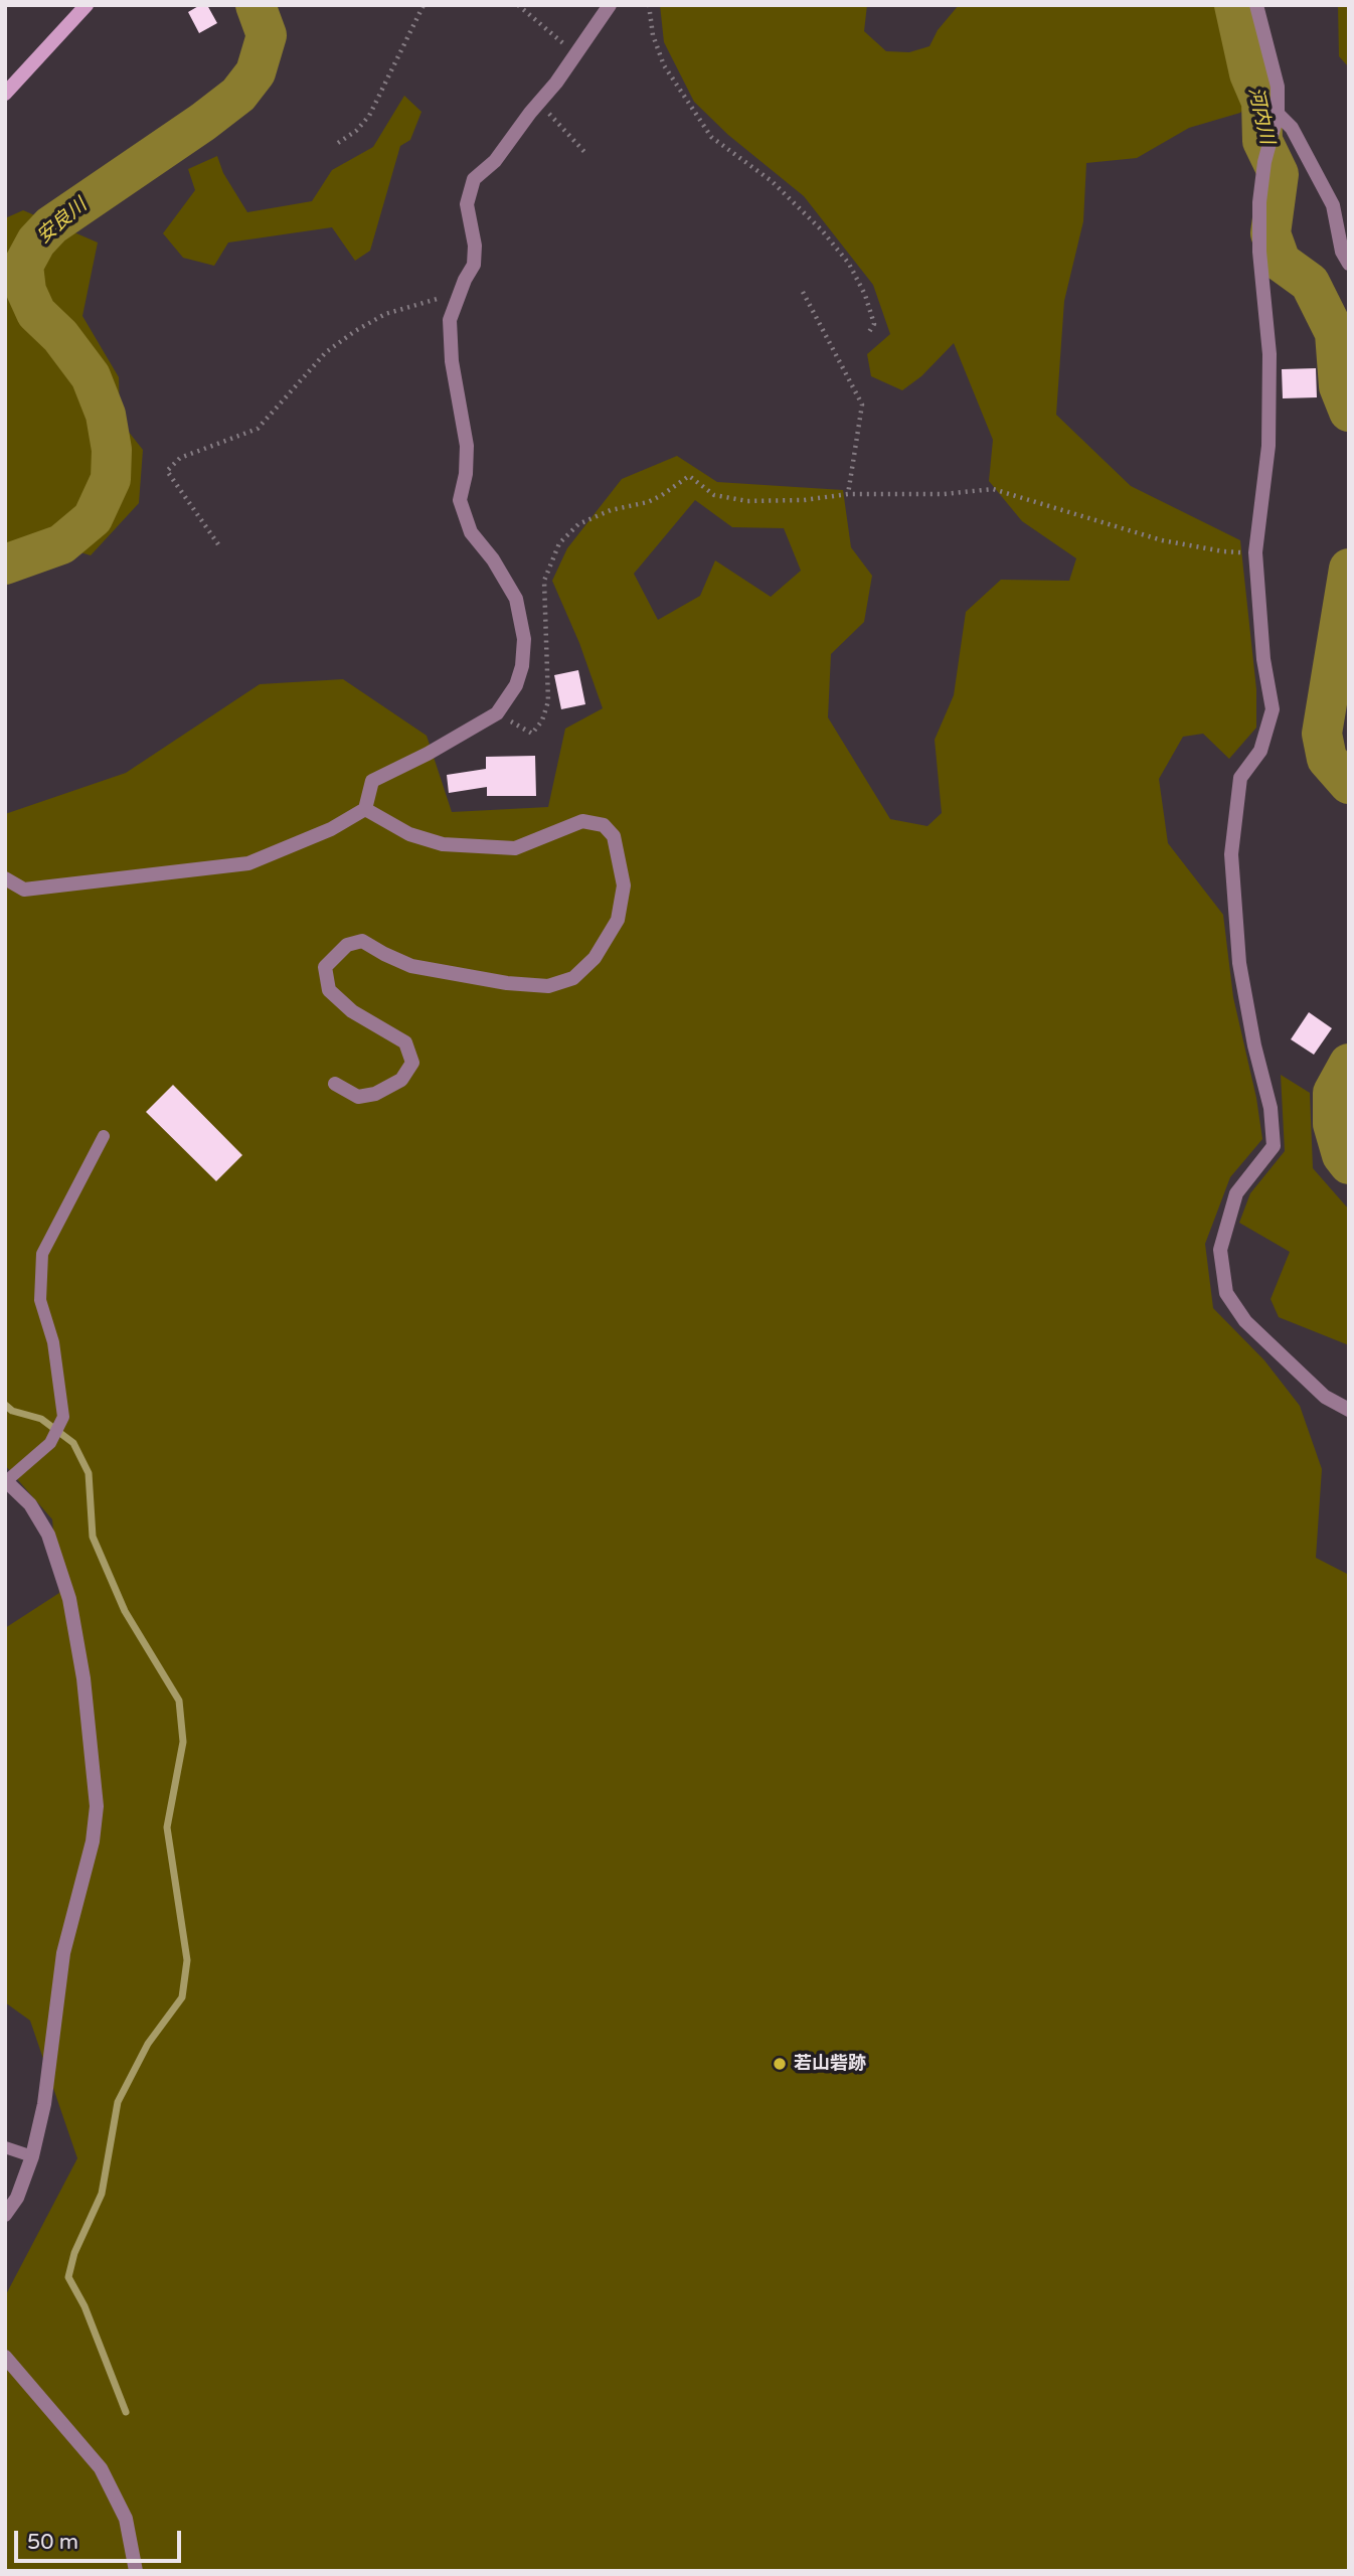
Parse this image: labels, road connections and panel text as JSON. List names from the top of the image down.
{
  "water": ["河内川", "安良川"],
  "places": ["若山砦跡"],
  "scale_bar": "50 m"
}
